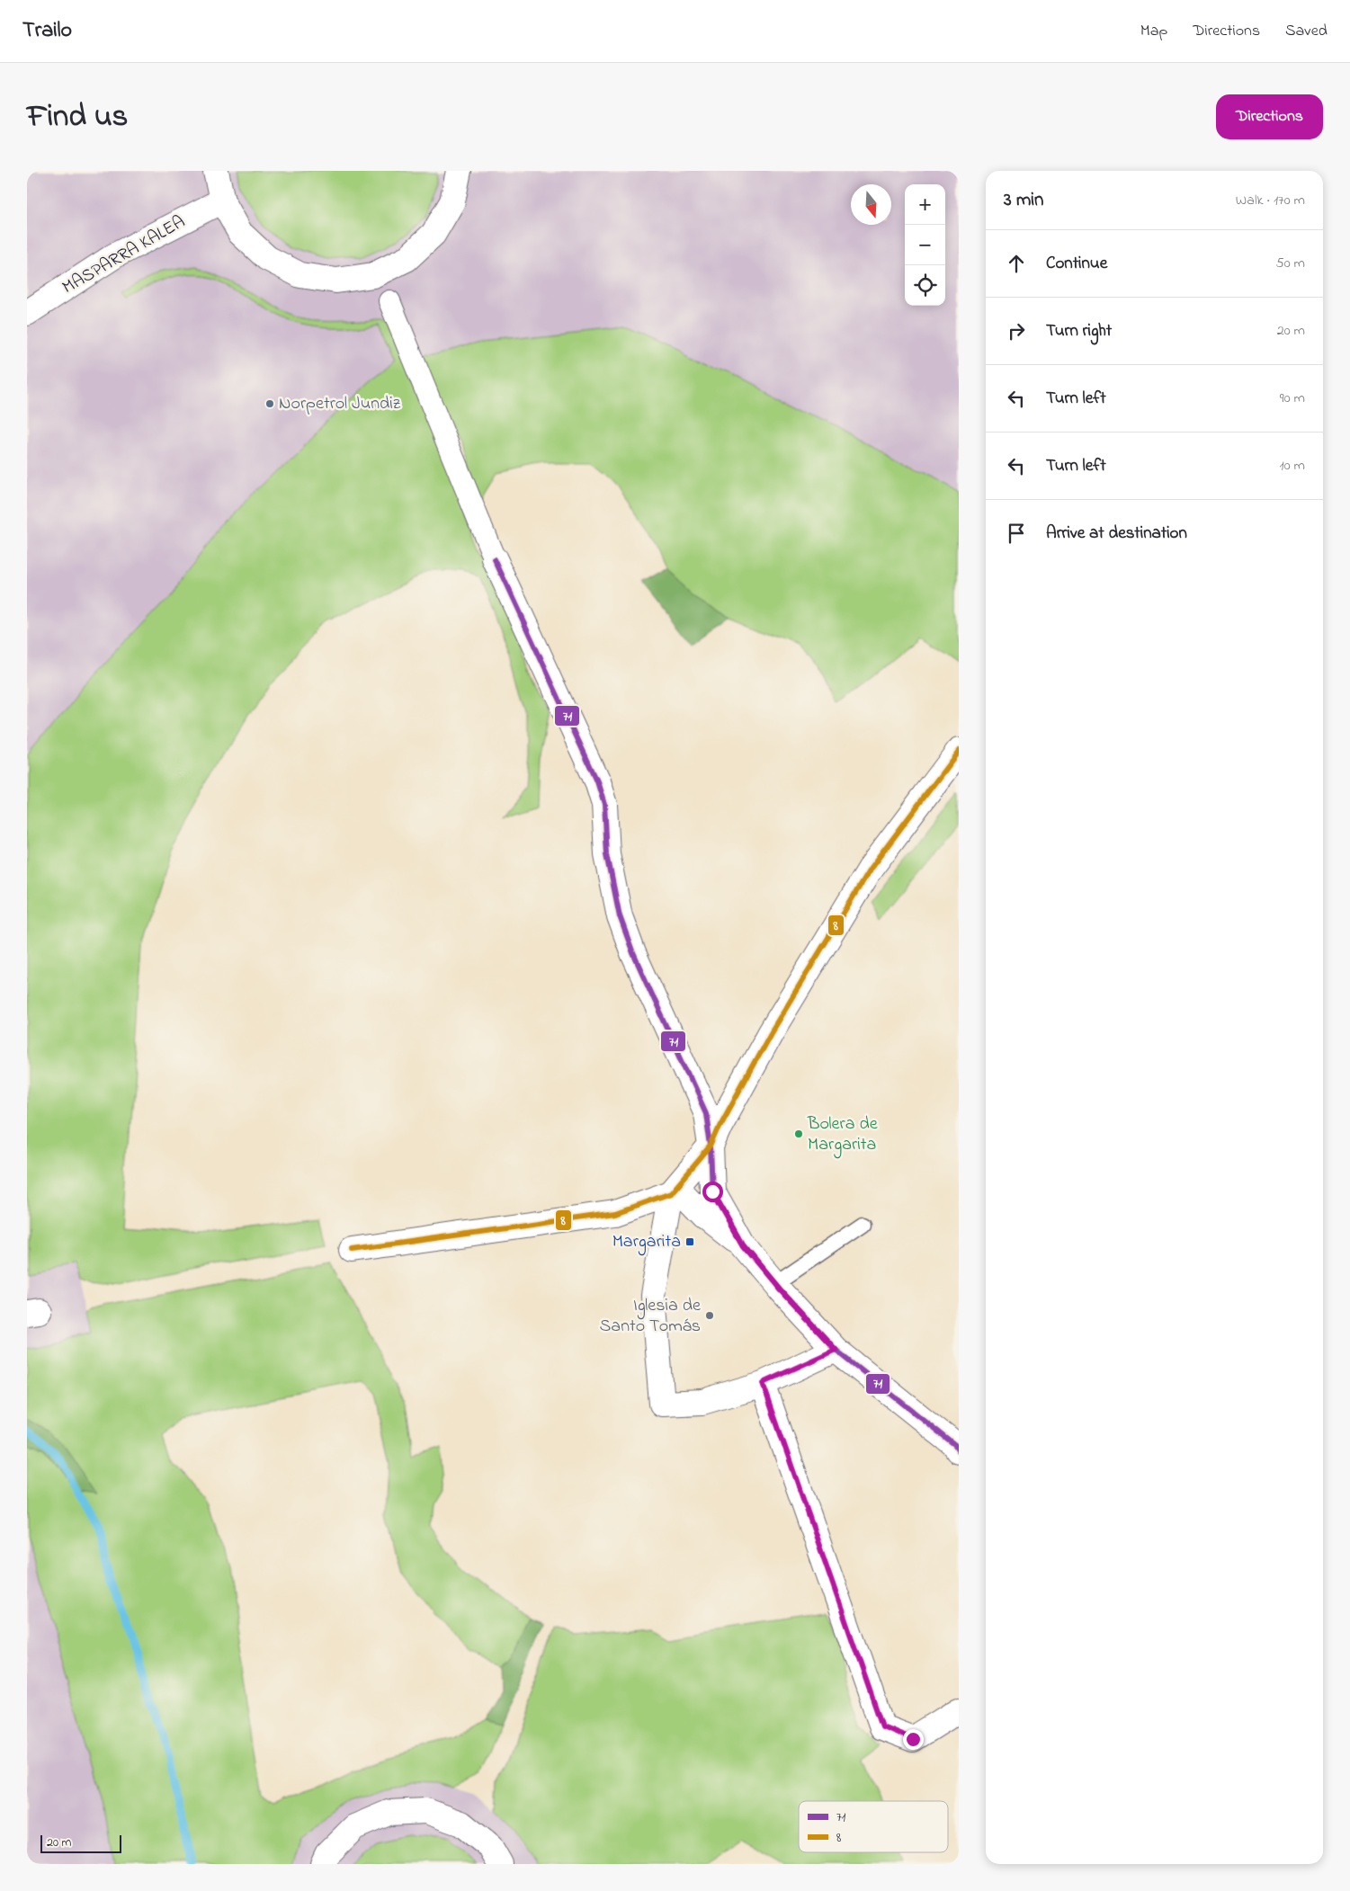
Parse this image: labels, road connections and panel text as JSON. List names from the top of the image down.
{
  "streets": {
    "street": ["MASPARRA KALEA"]
  },
  "places": {
    "other": ["Norpetrol Jundiz", "Bolera de Margarita", "Iglesia de Santo Tomás"],
    "transit": ["Margarita"]
  },
  "lines": ["transit line 71", "transit line 8"],
  "legend": ["71", "8"],
  "scale_bar": "20 m",
  "north": "bottom",
  "page": {
    "header": "Trailo",
    "nav": ["Map", "Directions", "Saved"],
    "title": "Find us",
    "buttons": "Directions",
    "heading": ["3 min", "Walk · 170 m"],
    "map_buttons": ["+", "−"],
    "list": [
      ["Continue", "50 m"],
      ["Turn right", "20 m"],
      ["Turn left", "90 m"],
      ["Turn left", "10 m"],
      "Arrive at destination"
    ],
    "scale": "20 m"
  }
}
